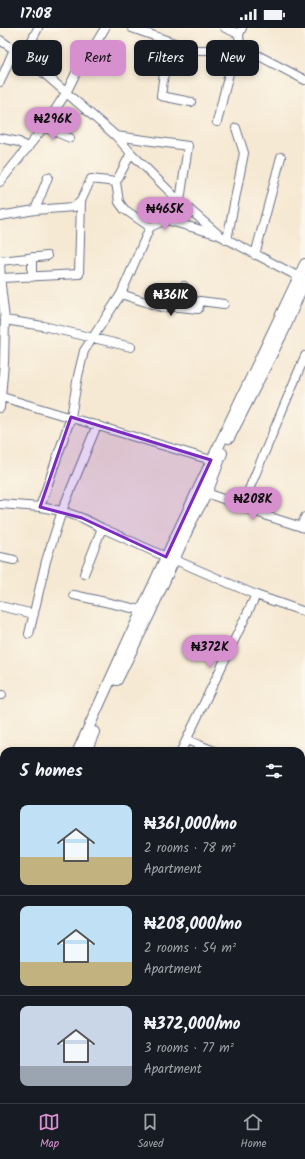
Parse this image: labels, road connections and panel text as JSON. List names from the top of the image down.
{
  "page": {
    "status": "17:08",
    "chip": [
      "Buy",
      "Rent",
      "Filters",
      "New"
    ],
    "price": [
      "₦296K",
      "₦465K",
      "₦361K",
      "₦208K",
      "₦372K"
    ],
    "heading": "5 homes",
    "list": [
      {
        "name": "₦361,000/mo",
        "note": "2 rooms · 78 m² · Apartment"
      },
      {
        "name": "₦208,000/mo",
        "note": "2 rooms · 54 m² · Apartment"
      },
      {
        "name": "₦372,000/mo",
        "note": "3 rooms · 77 m² · Apartment"
      }
    ],
    "tabs": ["Map", "Saved", "Home"]
  }
}
